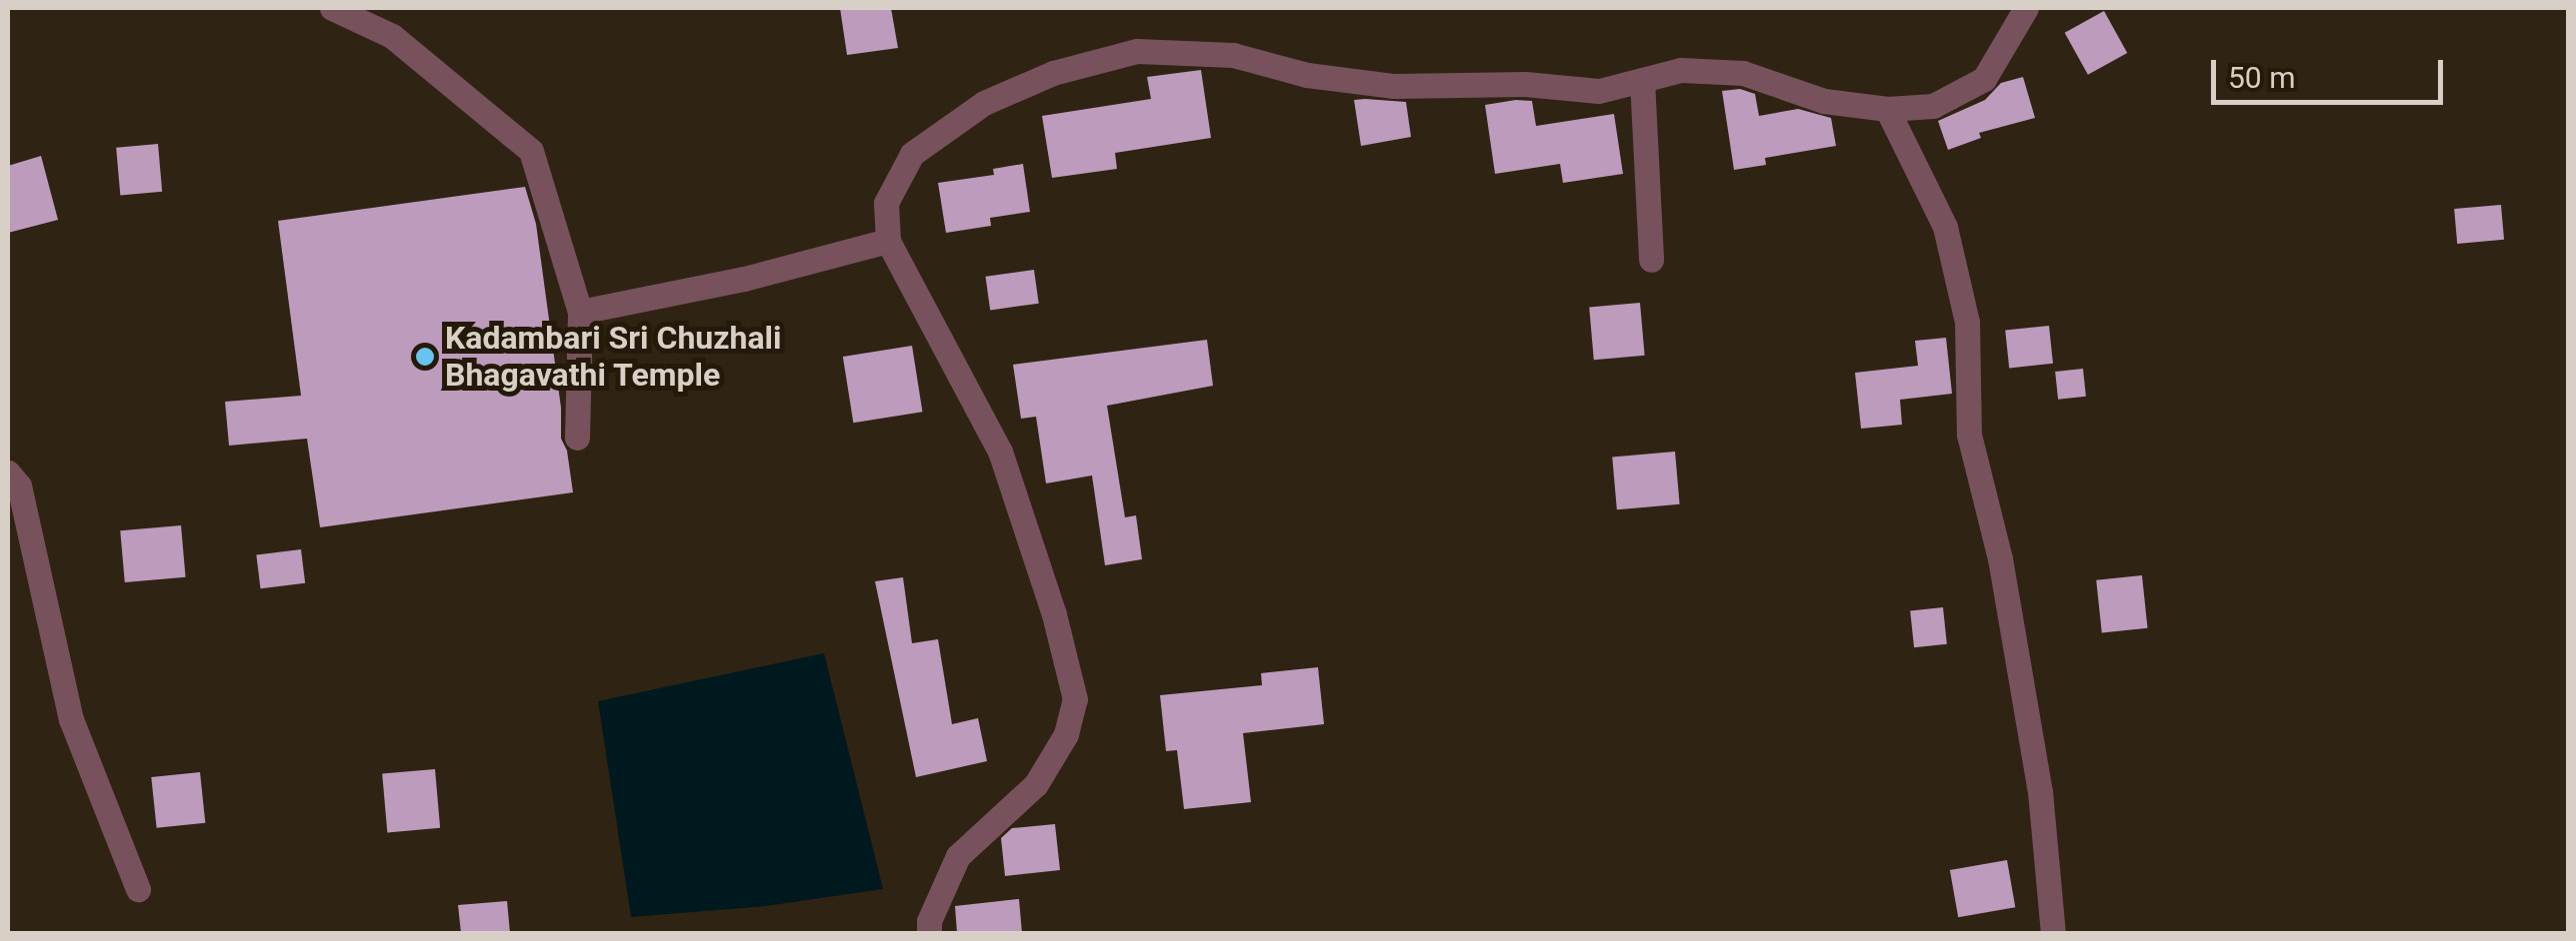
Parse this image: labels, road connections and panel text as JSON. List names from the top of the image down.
{
  "places": ["Kadambari Sri Chuzhali Bhagavathi Temple"],
  "scale_bar": "50 m"
}
